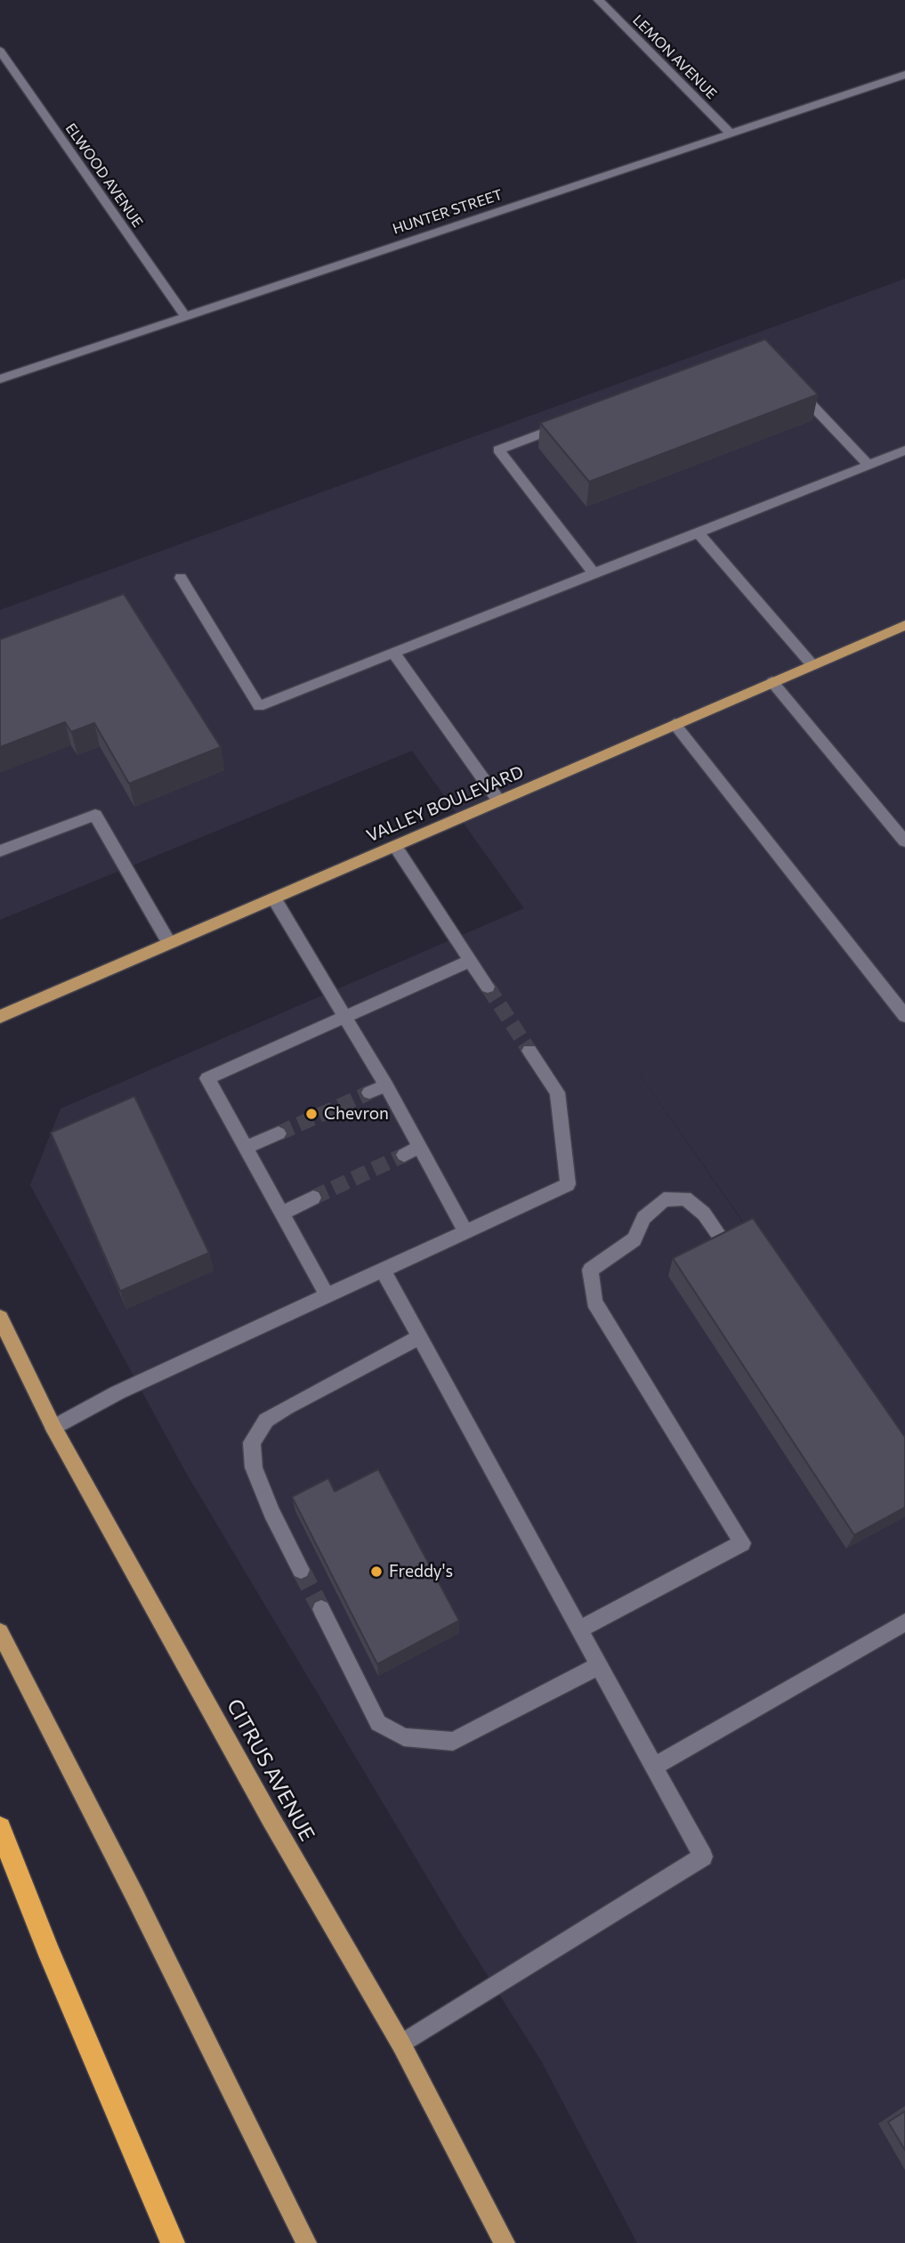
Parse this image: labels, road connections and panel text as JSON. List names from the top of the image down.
{
  "streets": {
    "main road": ["VALLEY BOULEVARD", "CITRUS AVENUE"],
    "street": ["LEMON AVENUE", "ELWOOD AVENUE", "HUNTER STREET"]
  },
  "crossings": [
    ["LEMON AVENUE", "HUNTER STREET"],
    ["ELWOOD AVENUE", "HUNTER STREET"]
  ],
  "places": ["Chevron", "Freddy's"]
}
